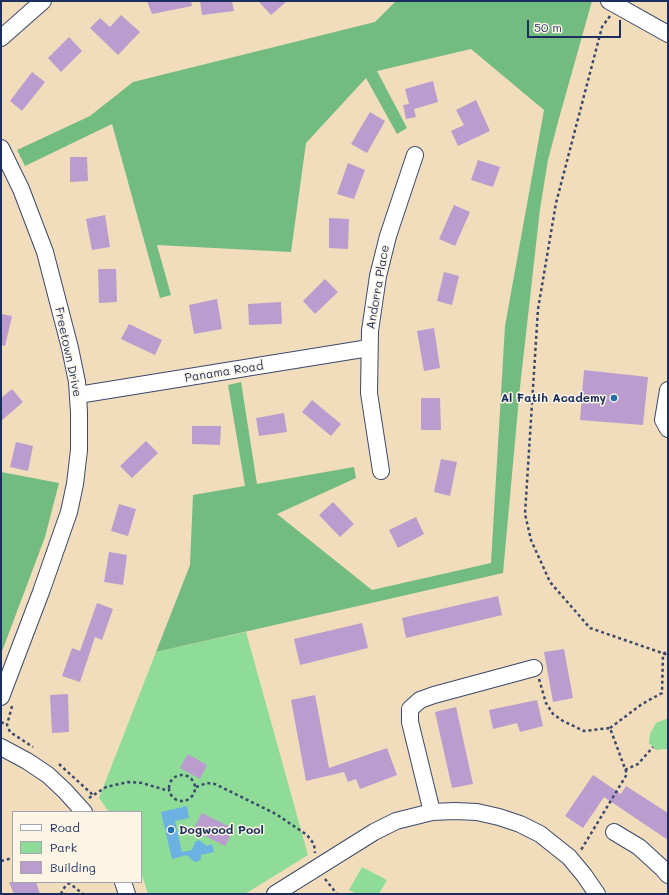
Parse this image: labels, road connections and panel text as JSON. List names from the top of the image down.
{
  "streets": {
    "street": ["Andorra Place", "Freetown Drive", "Panama Road"]
  },
  "crossings": [
    ["Andorra Place", "Panama Road"],
    ["Freetown Drive", "Panama Road"]
  ],
  "places": ["Al Fatih Academy", "Dogwood Pool"],
  "legend": ["Road", "Park", "Building"],
  "scale_bar": "50 m"
}
